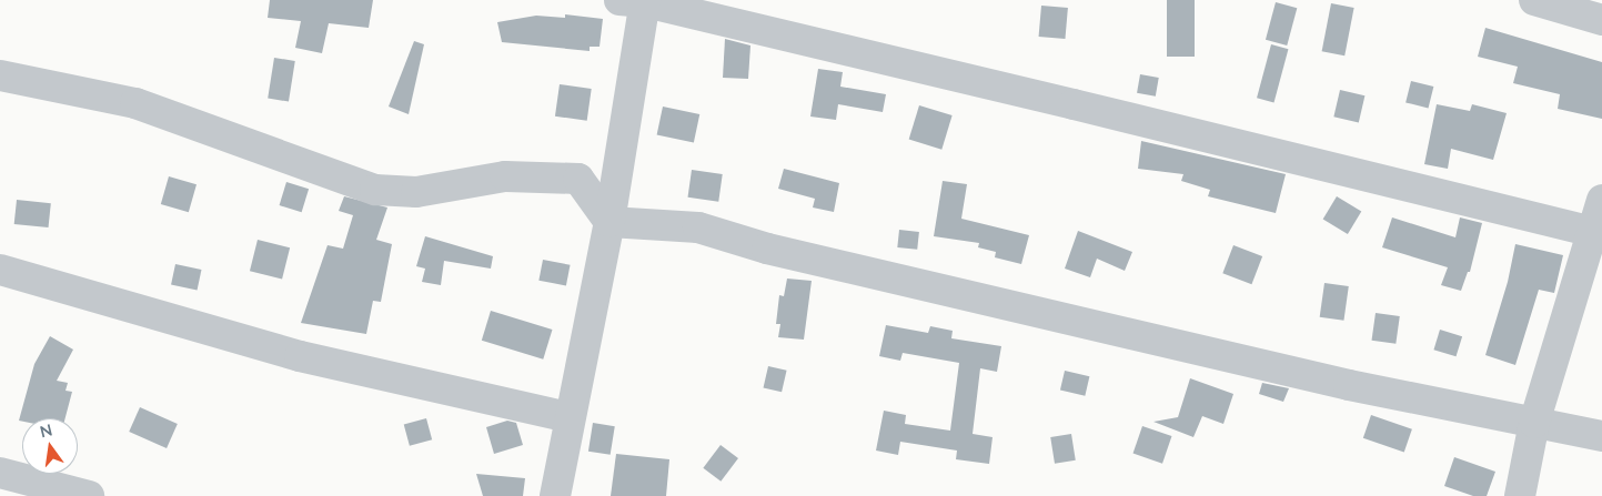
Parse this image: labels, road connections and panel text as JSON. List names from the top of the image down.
{
  "north": "top"
}
